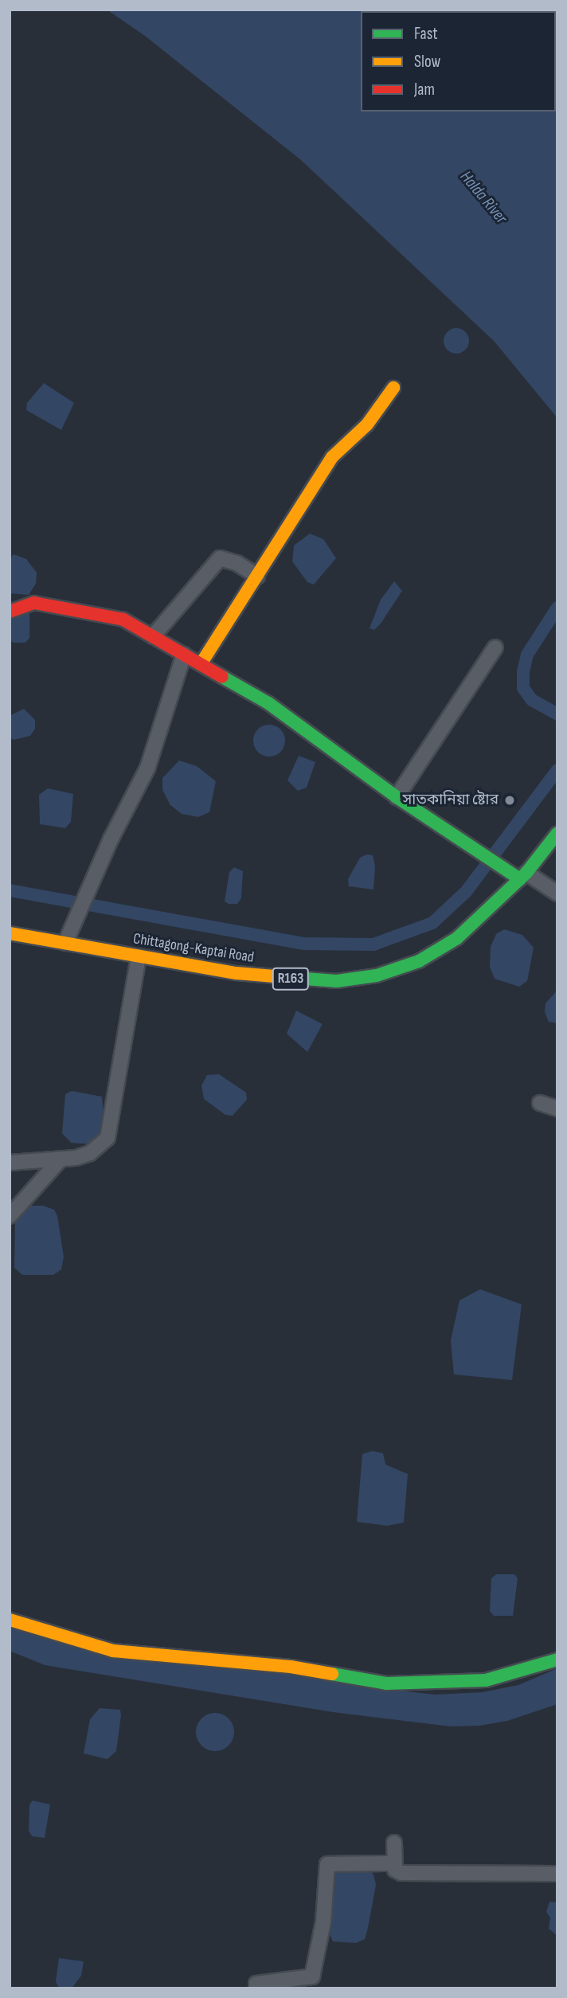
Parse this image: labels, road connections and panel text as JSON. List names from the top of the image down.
{
  "streets": {
    "street": ["Chittagong-Kaptai Road", "R163"]
  },
  "crossings": [
    ["Chittagong-Kaptai Road", "R163"]
  ],
  "water": ["Halda River"],
  "places": ["সাতকানিয়া ষ্টোর"],
  "legend": ["Fast", "Slow", "Jam"]
}
